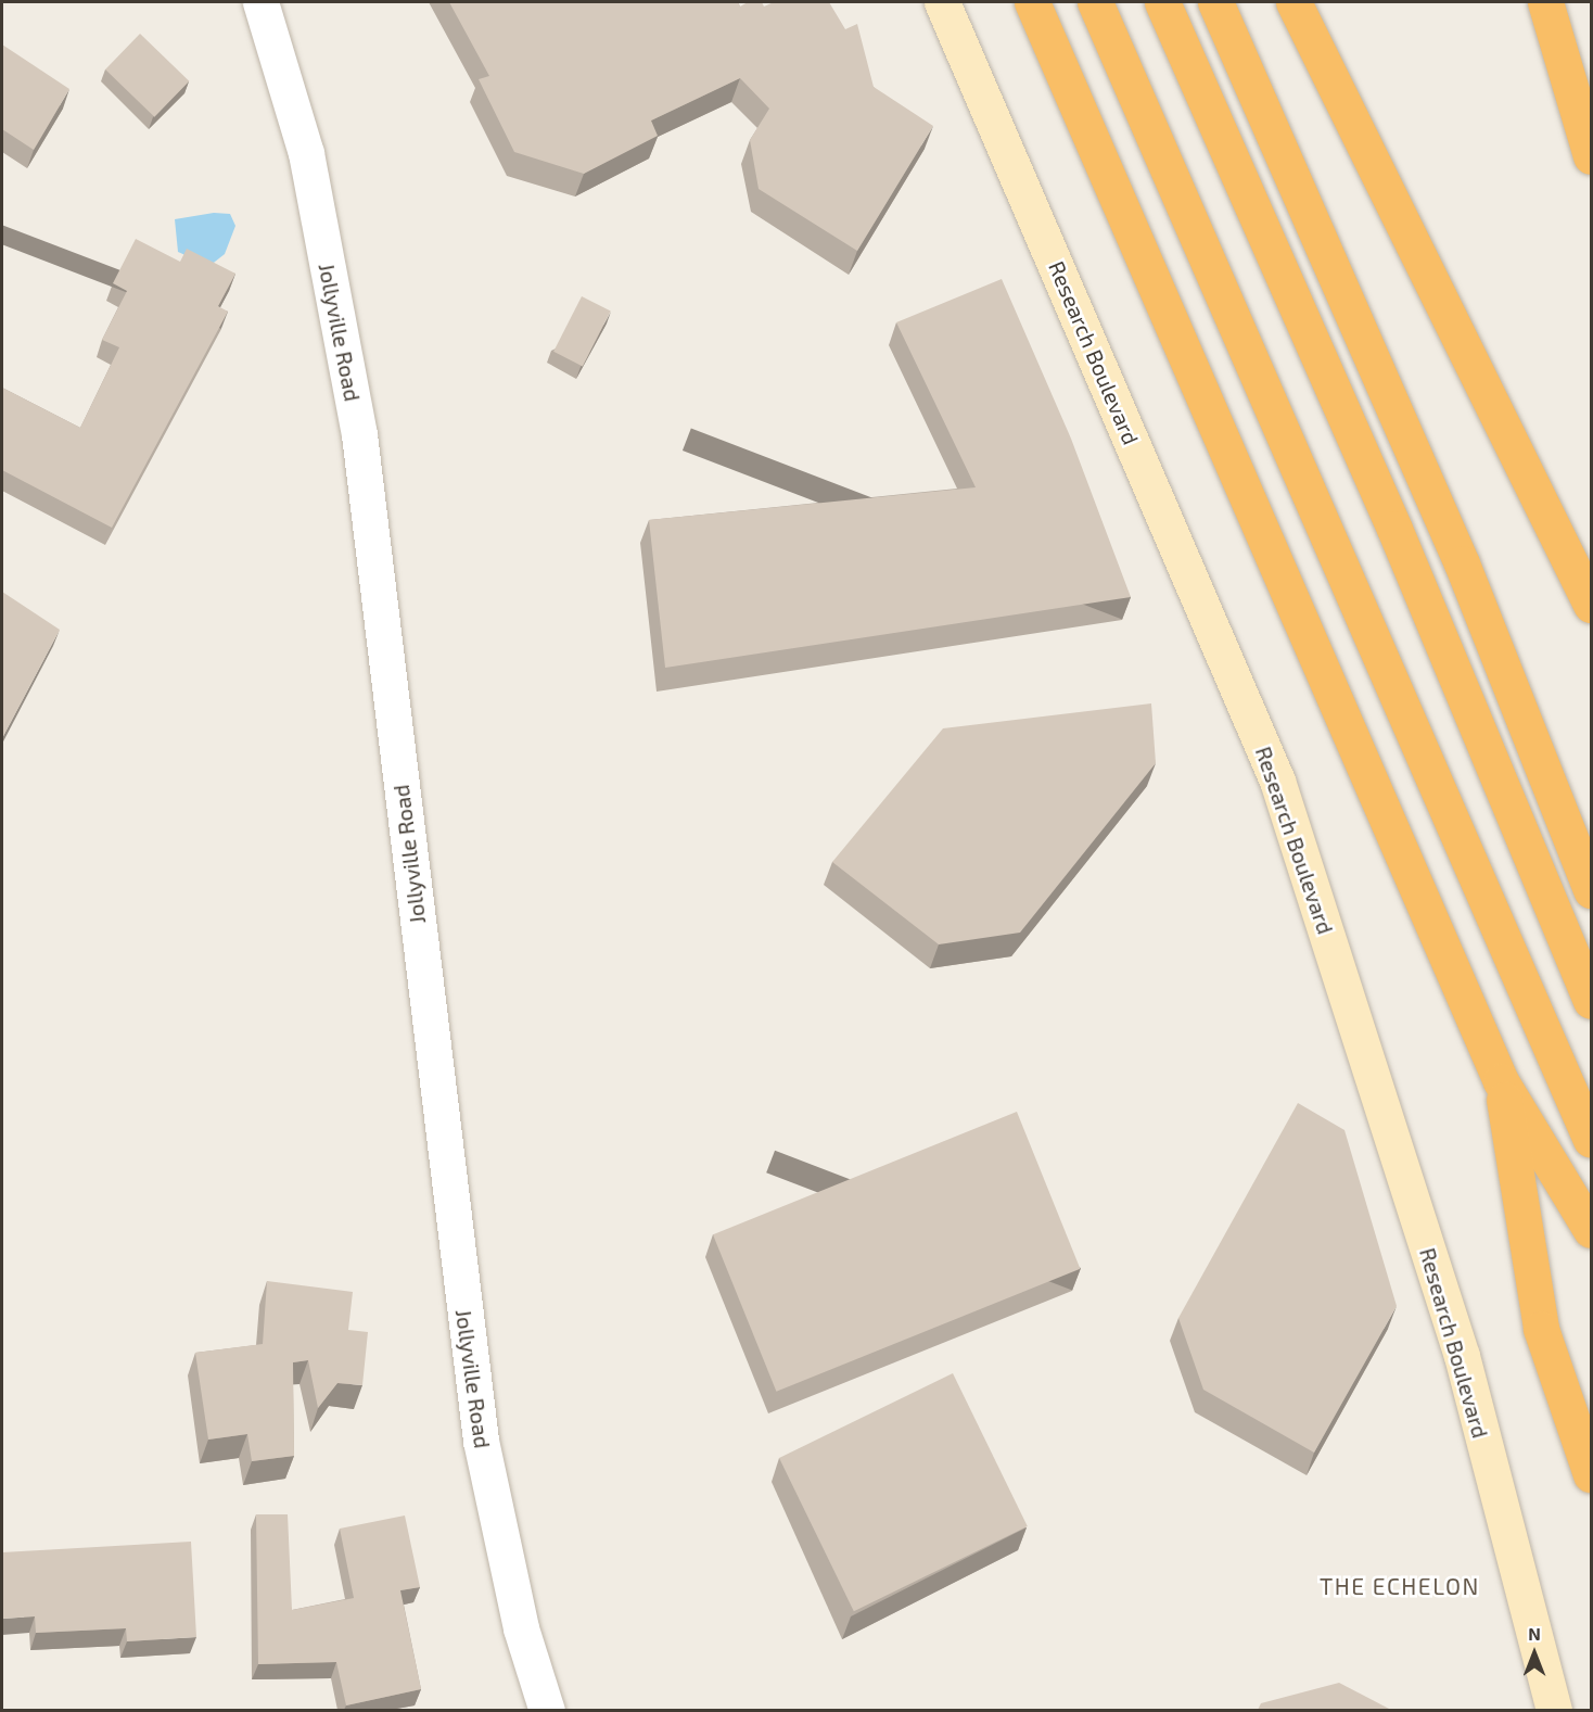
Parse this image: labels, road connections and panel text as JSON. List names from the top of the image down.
{
  "streets": {
    "main road": ["Research Boulevard"],
    "street": ["Jollyville Road"]
  },
  "districts": ["THE ECHELON"],
  "north": "top"
}
